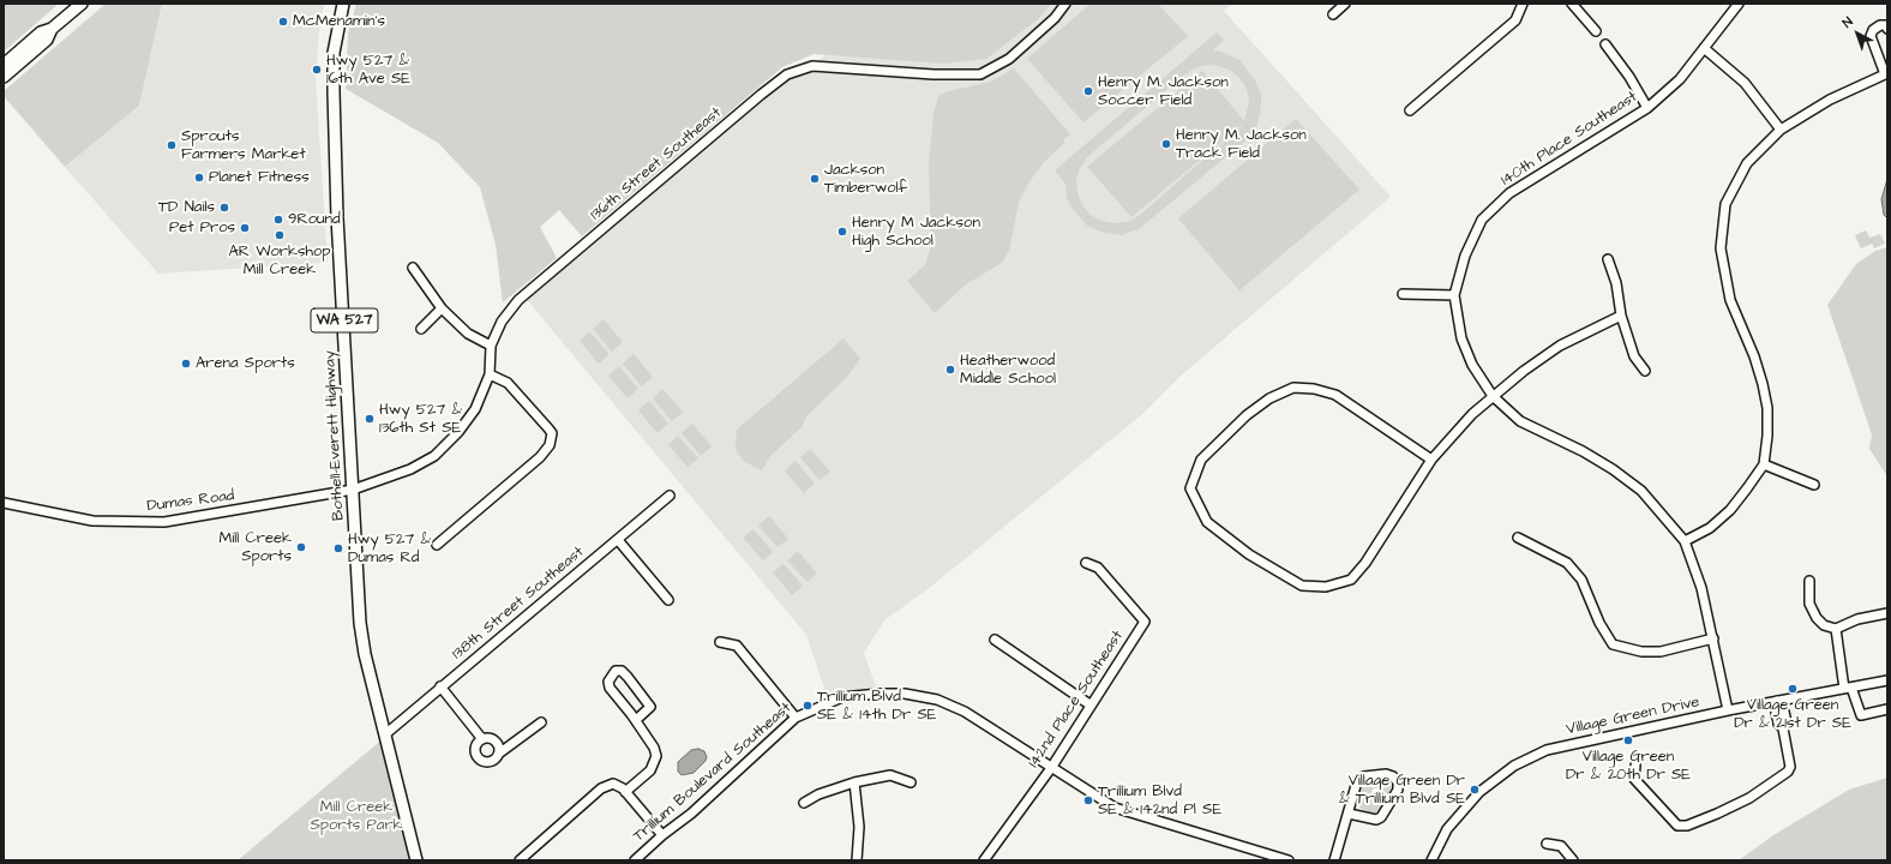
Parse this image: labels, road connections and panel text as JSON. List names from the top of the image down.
{
  "streets": {
    "main road": ["WA 527", "Bothell-Everett Highway"],
    "street": [
      "140th Place Southeast",
      "136th Street Southeast",
      "Dumas Road",
      "138th Street Southeast",
      "142nd Place Southeast",
      "Village Green Drive",
      "Trillium Boulevard Southeast"
    ]
  },
  "crossings": [
    ["136th Street Southeast", "Bothell-Everett Highway"],
    ["136th Street Southeast", "Dumas Road"],
    ["Bothell-Everett Highway", "Dumas Road"],
    ["Bothell-Everett Highway", "138th Street Southeast"],
    ["142nd Place Southeast", "Trillium Boulevard Southeast"]
  ],
  "parks": ["Mill Creek Sports Park"],
  "places": [
    "McMenamin's",
    "Hwy 527 & 16th Ave SE",
    "Henry M. Jackson Soccer Field",
    "Henry M. Jackson Track Field",
    "Sprouts Farmers Market",
    "Planet Fitness",
    "Jackson Timberwolf",
    "TD Nails",
    "9Round",
    "Pet Pros",
    "Henry M Jackson High School",
    "AR Workshop Mill Creek",
    "Arena Sports",
    "Heatherwood Middle School",
    "Hwy 527 & 136th St SE",
    "Mill Creek Sports",
    "Hwy 527 & Dumas Rd",
    "Village Green Dr & 21st Dr SE",
    "Trillium Blvd SE & 14th Dr SE",
    "Village Green Dr & 20th Dr SE",
    "Village Green Dr & Trillium Blvd SE",
    "Trillium Blvd SE & 142nd Pl SE"
  ],
  "north": "top left"
}
